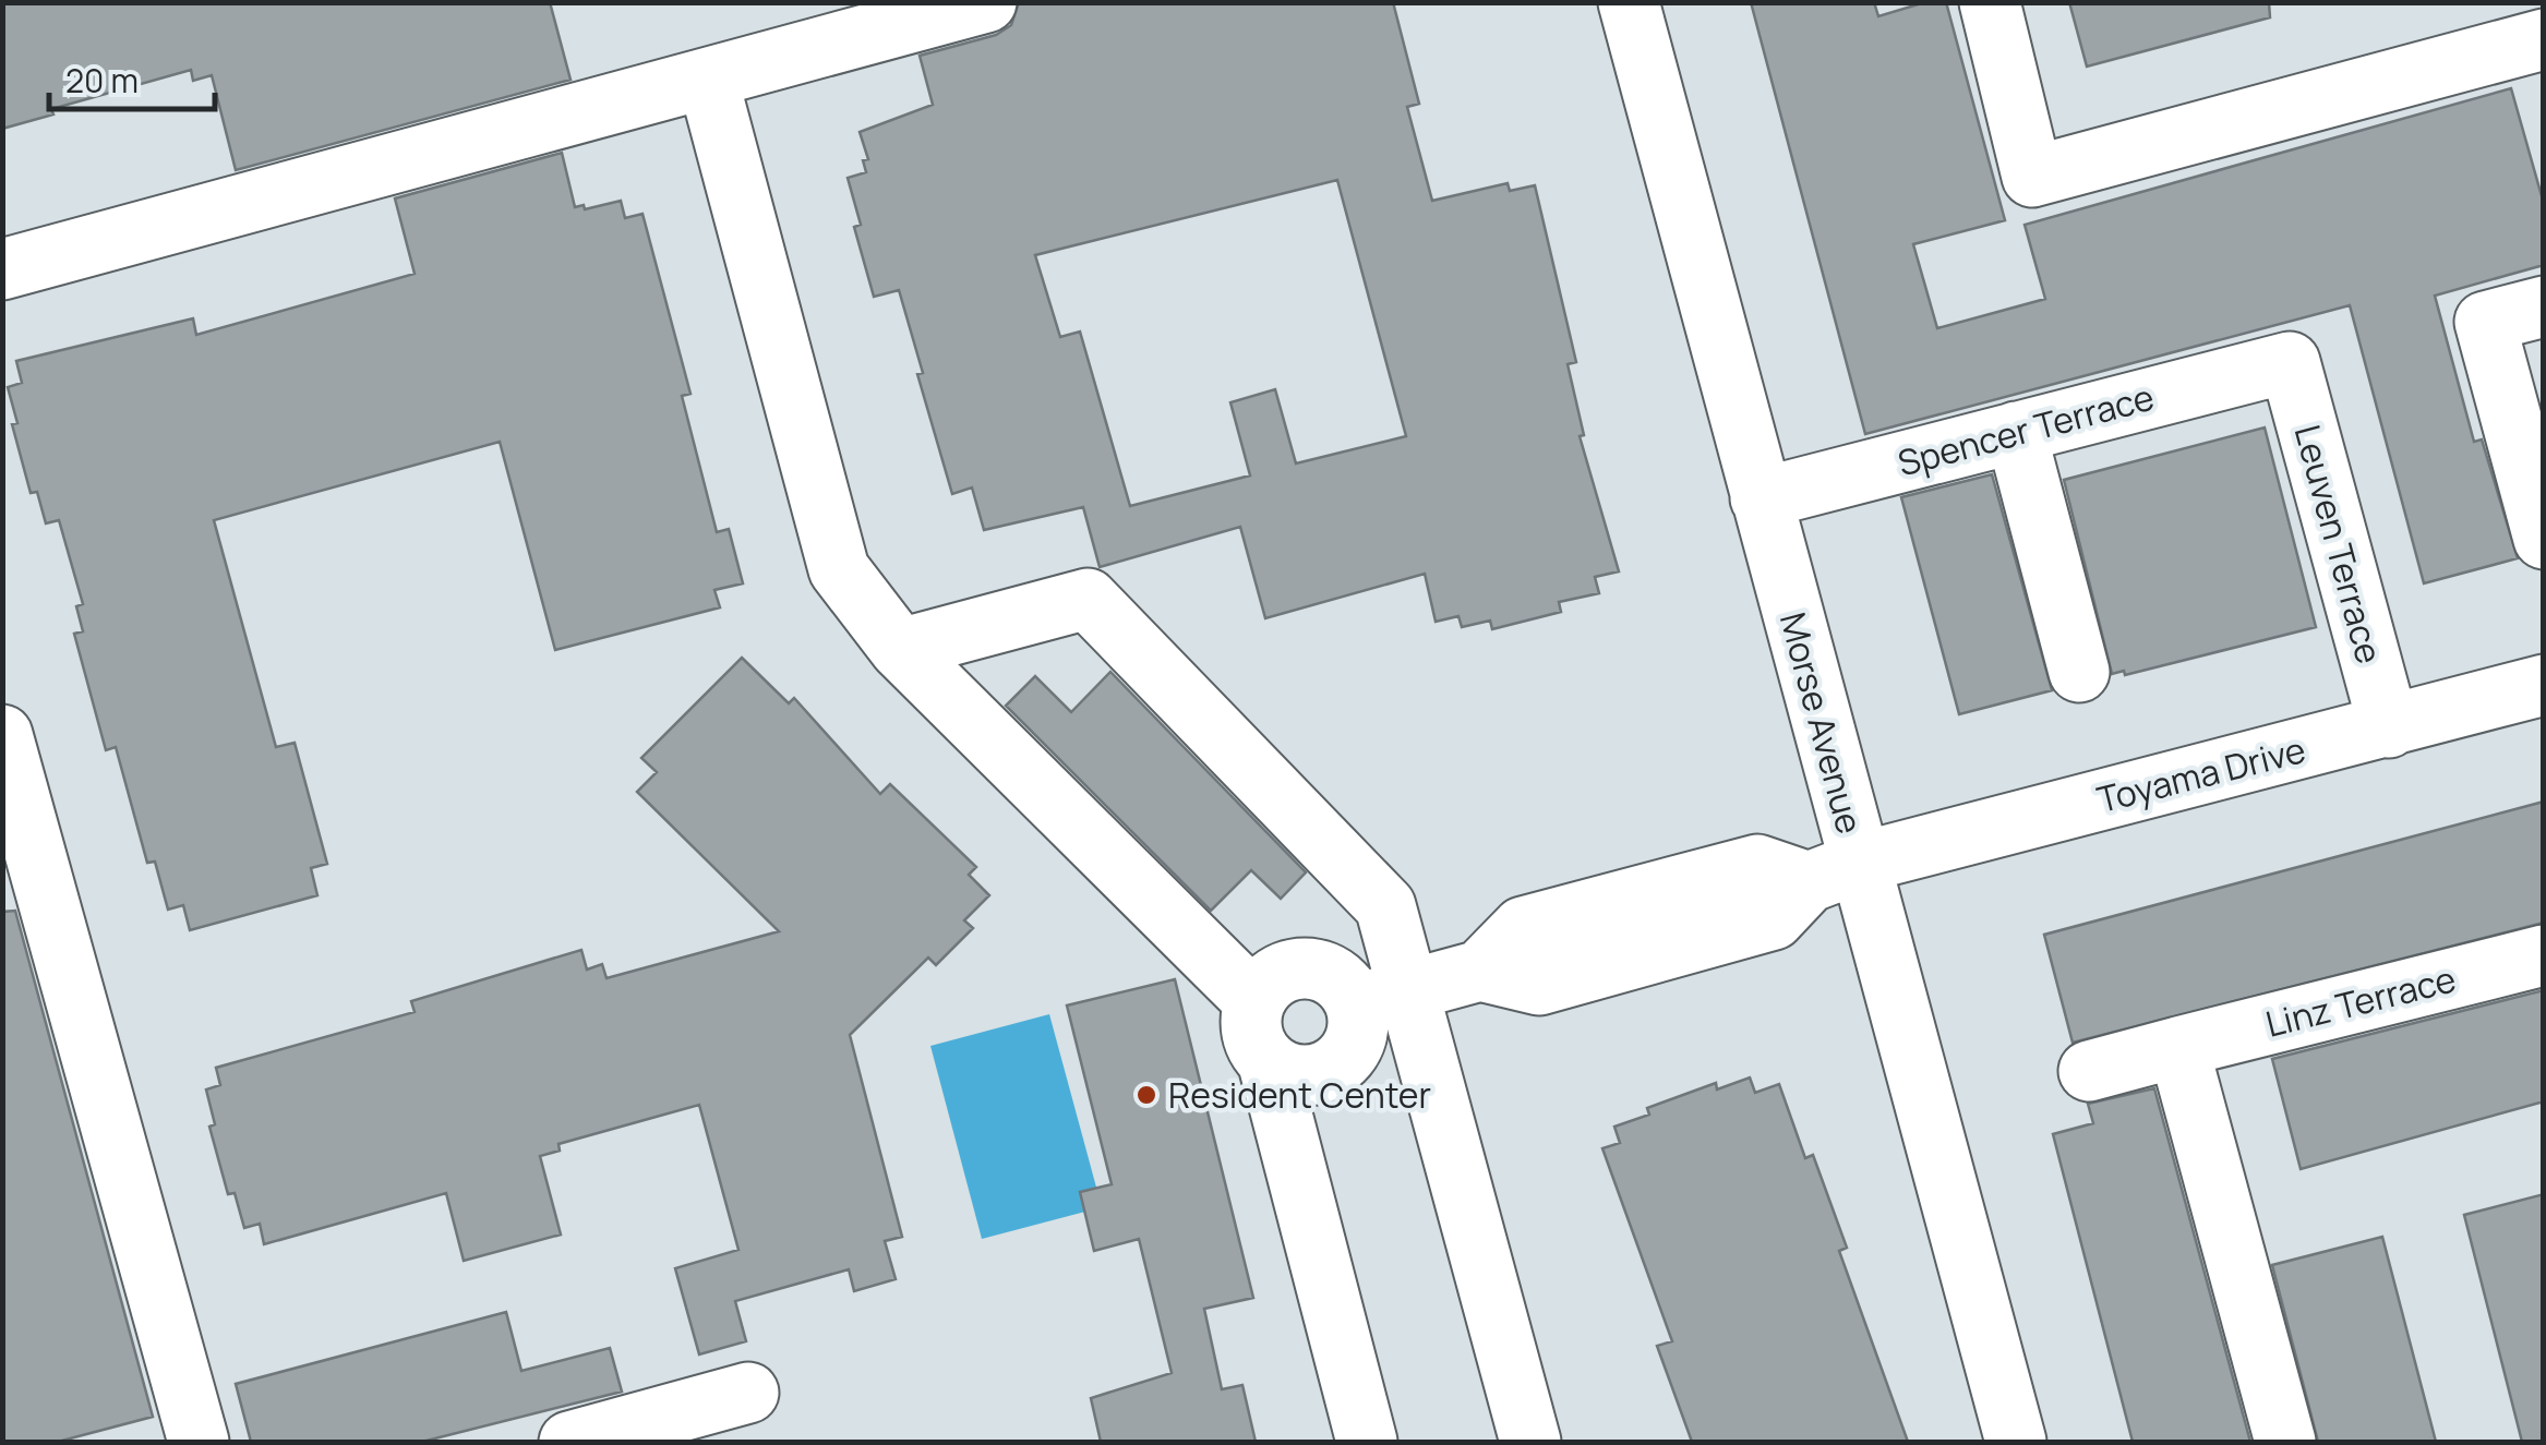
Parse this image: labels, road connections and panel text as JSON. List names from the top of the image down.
{
  "streets": {
    "street": [
      "Spencer Terrace",
      "Leuven Terrace",
      "Morse Avenue",
      "Toyama Drive",
      "Linz Terrace"
    ]
  },
  "crossings": [
    ["Spencer Terrace", "Leuven Terrace"],
    ["Spencer Terrace", "Morse Avenue"],
    ["Leuven Terrace", "Toyama Drive"],
    ["Morse Avenue", "Toyama Drive"]
  ],
  "places": ["Resident Center"],
  "scale_bar": "20 m"
}
